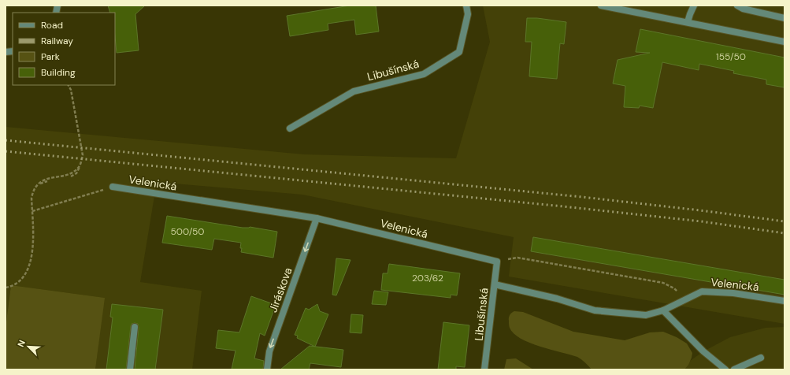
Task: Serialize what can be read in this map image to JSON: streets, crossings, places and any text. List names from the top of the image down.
{
  "streets": {
    "street": ["Libušínská", "Velenická", "Jiráskova"]
  },
  "crossings": [
    ["Libušínská", "Velenická"],
    ["Velenická", "Jiráskova"]
  ],
  "one_way": ["Jiráskova"],
  "house_numbers": ["155/50", "500/50", "203/62"],
  "legend": [
    "Road",
    "Railway",
    "Park",
    "Building"
  ],
  "north": "top left"
}
